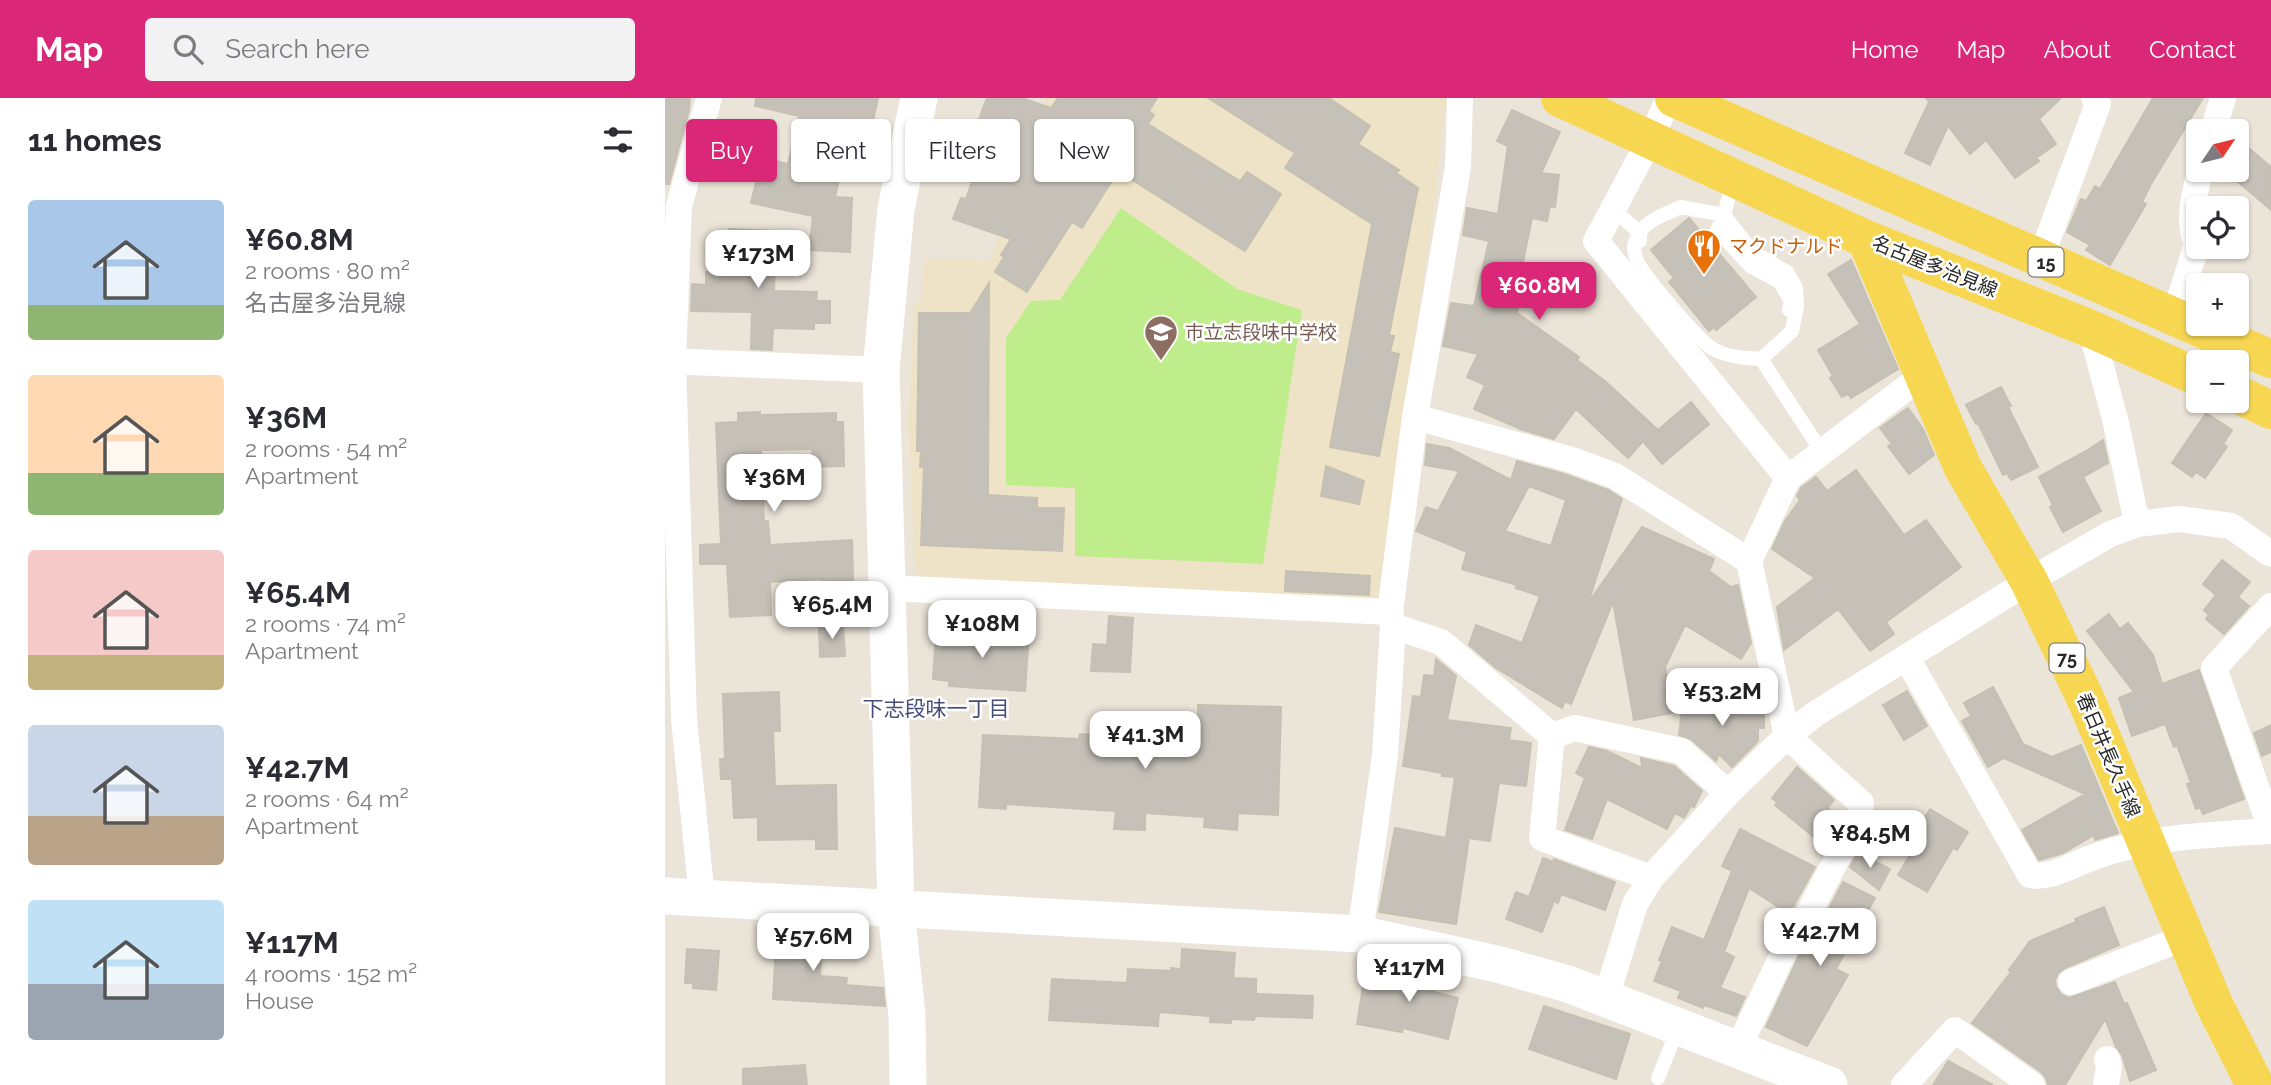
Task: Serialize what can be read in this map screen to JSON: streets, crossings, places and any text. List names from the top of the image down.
{
  "streets": {
    "main road": [
      "15",
      "名古屋多治見線",
      "75",
      "春日井長久手線"
    ]
  },
  "crossings": [
    ["名古屋多治見線", "春日井長久手線"]
  ],
  "districts": ["下志段味一丁目"],
  "places": {
    "restaurant": ["マクドナルド"],
    "school or university": ["市立志段味中学校"]
  },
  "north": "top right",
  "page": {
    "header": "Map",
    "search": "Search here",
    "nav": [
      "Home",
      "Map",
      "About",
      "Contact"
    ],
    "heading": "11 homes",
    "map_buttons": ["+", "−"],
    "chip": [
      "Buy",
      "Rent",
      "Filters",
      "New"
    ],
    "list": [
      {
        "name": "¥60.8M",
        "note": "2 rooms · 80 m² · 名古屋多治見線"
      },
      {
        "name": "¥36M",
        "note": "2 rooms · 54 m² · Apartment"
      },
      {
        "name": "¥65.4M",
        "note": "2 rooms · 74 m² · Apartment"
      },
      {
        "name": "¥42.7M",
        "note": "2 rooms · 64 m² · Apartment"
      },
      {
        "name": "¥117M",
        "note": "4 rooms · 152 m² · House"
      }
    ],
    "price": [
      "¥173M",
      "¥60.8M",
      "¥36M",
      "¥65.4M",
      "¥108M",
      "¥53.2M",
      "¥41.3M",
      "¥84.5M",
      "¥42.7M",
      "¥57.6M",
      "¥117M"
    ]
  }
}
